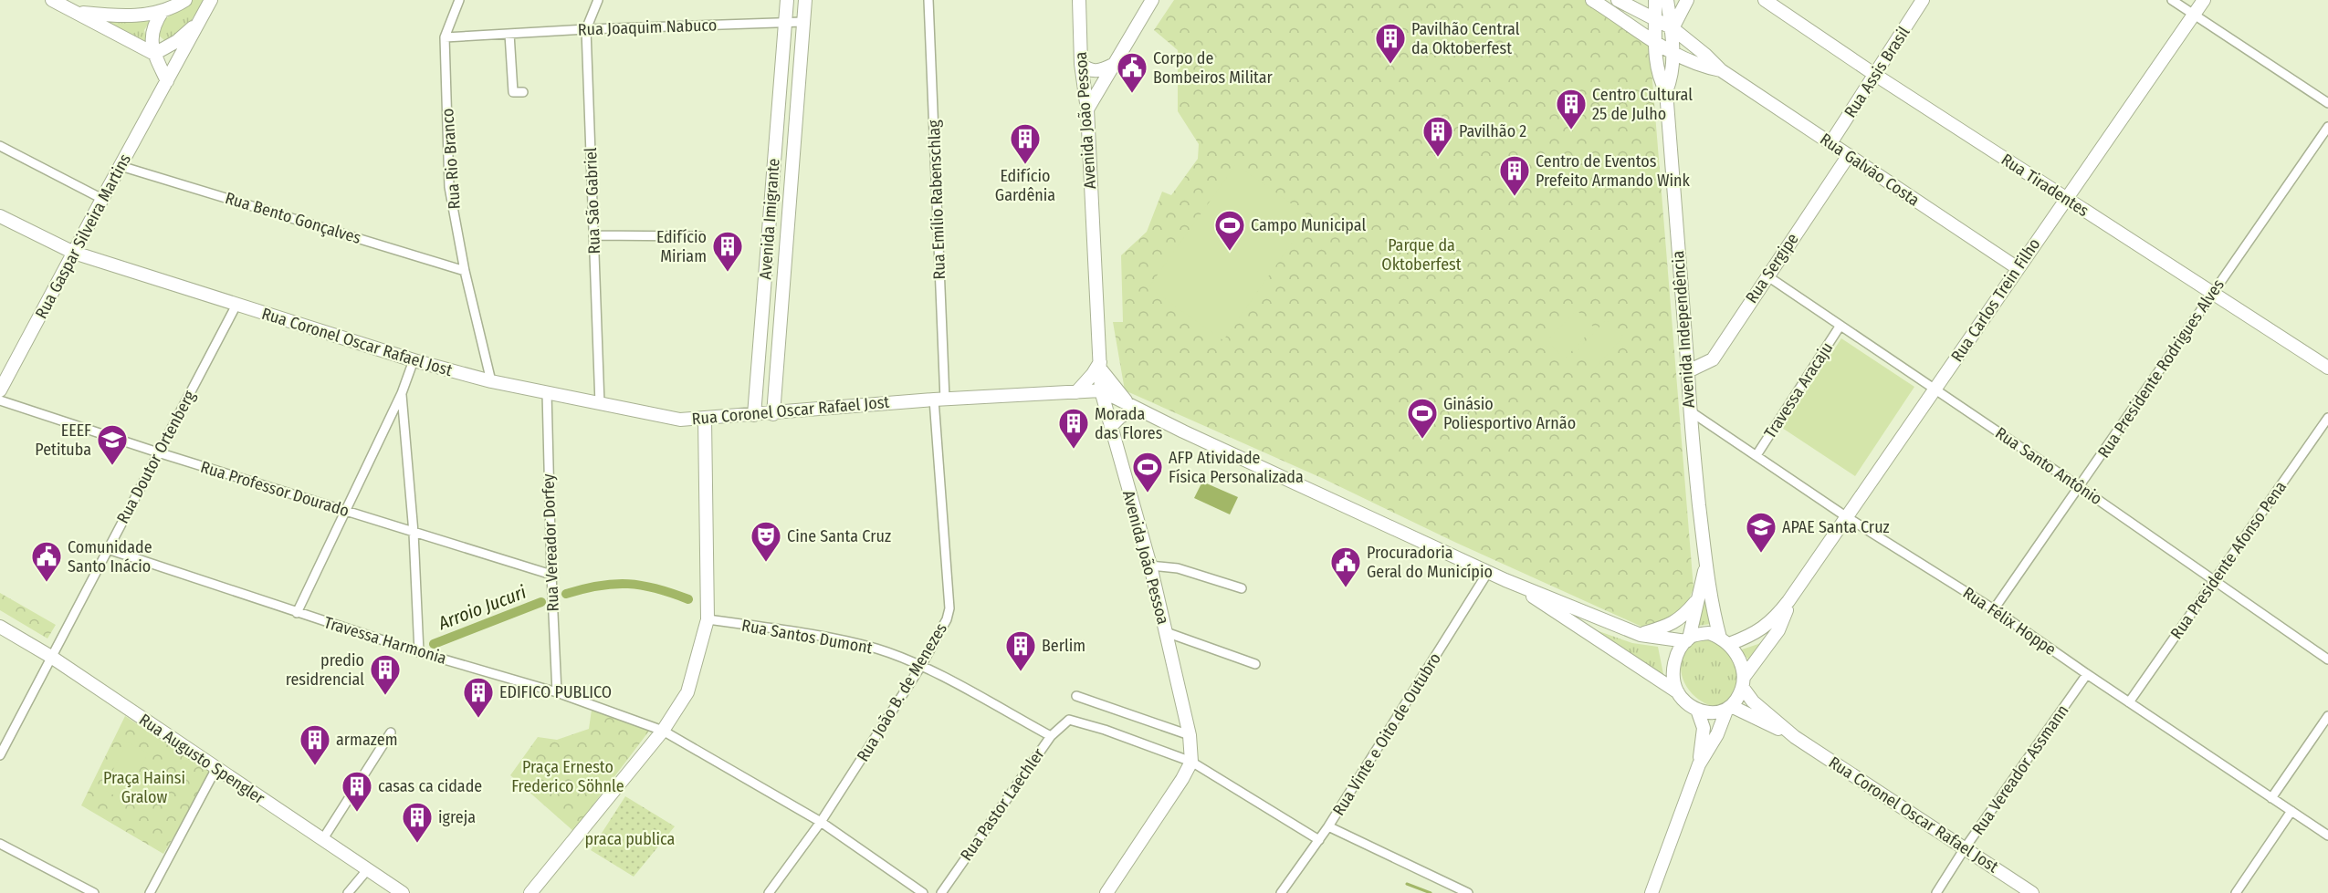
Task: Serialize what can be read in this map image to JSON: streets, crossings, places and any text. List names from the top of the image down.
{
  "streets": {
    "main road": [
      "Rua Assis Brasil",
      "Avenida João Pessoa",
      "Rua Galvão Costa",
      "Rua Tiradentes",
      "Avenida Imigrante",
      "Rua Gaspar Silveira Martins",
      "Rua Sergipe",
      "Rua Carlos Trein Filho",
      "Avenida Independência",
      "Rua Coronel Oscar Rafael Jost",
      "Rua Augusto Spengler"
    ],
    "street": [
      "Rua Joaquim Nabuco",
      "Rua Rio Branco",
      "Rua Emílio Rabenschlag",
      "Rua São Gabriel",
      "Rua Bento Gonçalves",
      "Rua Presidente Rodrigues Alves",
      "Travessa Aracaju",
      "Rua Doutor Ortenberg",
      "Rua Santo Antônio",
      "Rua Professor Dourado",
      "Rua Vereador Dorfey",
      "Rua Presidente Afonso Pena",
      "Rua Félix Hoppe",
      "Rua Santos Dumont",
      "Travessa Harmonia",
      "Rua João B. de Menezes",
      "Rua Vinte e Oito de Outubro",
      "Rua Vereador Assmann",
      "Rua Pastor Laechler"
    ]
  },
  "crossings": [
    ["Rua Joaquim Nabuco", "Rua Rio Branco"],
    ["Rua Joaquim Nabuco", "Rua São Gabriel"],
    ["Rua Joaquim Nabuco", "Avenida Imigrante"],
    ["Rua Assis Brasil", "Rua Galvão Costa"],
    ["Rua Assis Brasil", "Rua Tiradentes"],
    ["Avenida João Pessoa", "Rua Coronel Oscar Rafael Jost"],
    ["Avenida João Pessoa", "Rua Pastor Laechler"],
    ["Rua Rio Branco", "Rua Bento Gonçalves"],
    ["Rua Rio Branco", "Rua Coronel Oscar Rafael Jost"],
    ["Rua Galvão Costa", "Rua Sergipe"],
    ["Rua Galvão Costa", "Rua Carlos Trein Filho"],
    ["Rua Galvão Costa", "Avenida Independência"],
    ["Rua Tiradentes", "Rua Carlos Trein Filho"],
    ["Rua Tiradentes", "Rua Presidente Rodrigues Alves"],
    ["Rua Emílio Rabenschlag", "Rua Coronel Oscar Rafael Jost"],
    ["Rua Emílio Rabenschlag", "Rua João B. de Menezes"],
    ["Rua São Gabriel", "Rua Coronel Oscar Rafael Jost"],
    ["Rua Bento Gonçalves", "Rua Gaspar Silveira Martins"],
    ["Avenida Imigrante", "Rua Coronel Oscar Rafael Jost"],
    ["Rua Gaspar Silveira Martins", "Rua Coronel Oscar Rafael Jost"],
    ["Rua Sergipe", "Avenida Independência"],
    ["Rua Sergipe", "Rua Santo Antônio"],
    ["Rua Carlos Trein Filho", "Avenida Independência"],
    ["Rua Carlos Trein Filho", "Rua Coronel Oscar Rafael Jost"],
    ["Rua Carlos Trein Filho", "Rua Santo Antônio"],
    ["Rua Carlos Trein Filho", "Rua Félix Hoppe"],
    ["Avenida Independência", "Rua Coronel Oscar Rafael Jost"],
    ["Avenida Independência", "Rua Félix Hoppe"],
    ["Rua Coronel Oscar Rafael Jost", "Rua Doutor Ortenberg"],
    ["Rua Coronel Oscar Rafael Jost", "Rua Vereador Dorfey"],
    ["Rua Coronel Oscar Rafael Jost", "Rua João B. de Menezes"],
    ["Rua Coronel Oscar Rafael Jost", "Rua Vinte e Oito de Outubro"],
    ["Rua Coronel Oscar Rafael Jost", "Rua Vereador Assmann"],
    ["Rua Presidente Rodrigues Alves", "Rua Santo Antônio"],
    ["Rua Presidente Rodrigues Alves", "Rua Félix Hoppe"],
    ["Travessa Aracaju", "Rua Santo Antônio"],
    ["Travessa Aracaju", "Rua Félix Hoppe"],
    ["Rua Doutor Ortenberg", "Rua Professor Dourado"],
    ["Rua Doutor Ortenberg", "Travessa Harmonia"],
    ["Rua Doutor Ortenberg", "Rua Augusto Spengler"],
    ["Rua Santo Antônio", "Rua Presidente Afonso Pena"],
    ["Rua Professor Dourado", "Rua Vereador Dorfey"],
    ["Rua Vereador Dorfey", "Travessa Harmonia"],
    ["Rua Presidente Afonso Pena", "Rua Félix Hoppe"],
    ["Rua Félix Hoppe", "Rua Vereador Assmann"],
    ["Rua Santos Dumont", "Rua João B. de Menezes"],
    ["Rua Santos Dumont", "Rua Pastor Laechler"],
    ["Travessa Harmonia", "Rua João B. de Menezes"]
  ],
  "water": ["Arroio Jucuri"],
  "parks": [
    "Parque da Oktoberfest",
    "Praça Ernesto Frederico Söhnle",
    "Praça Hainsi Gralow",
    "praca publica"
  ],
  "places": {
    "building": [
      "Pavilhão Central da Oktoberfest",
      "Centro Cultural 25 de Julho",
      "Pavilhão 2",
      "Edifício Gardênia",
      "Centro de Eventos Prefeito Armando Wink",
      "Edifício Miriam",
      "Morada das Flores",
      "Berlim",
      "predio residrencial",
      "EDIFICO PUBLICO",
      "armazem",
      "casas ca cidade",
      "igreja"
    ],
    "public building": ["Corpo de Bombeiros Militar", "Comunidade Santo Inácio", "Procuradoria Geral do Município"],
    "sports": ["Campo Municipal", "Ginásio Poliesportivo Arnão", "AFP Atividade Física Personalizada"],
    "school or university": ["EEEF Petituba", "APAE Santa Cruz"],
    "theatre": ["Cine Santa Cruz"]
  }
}
